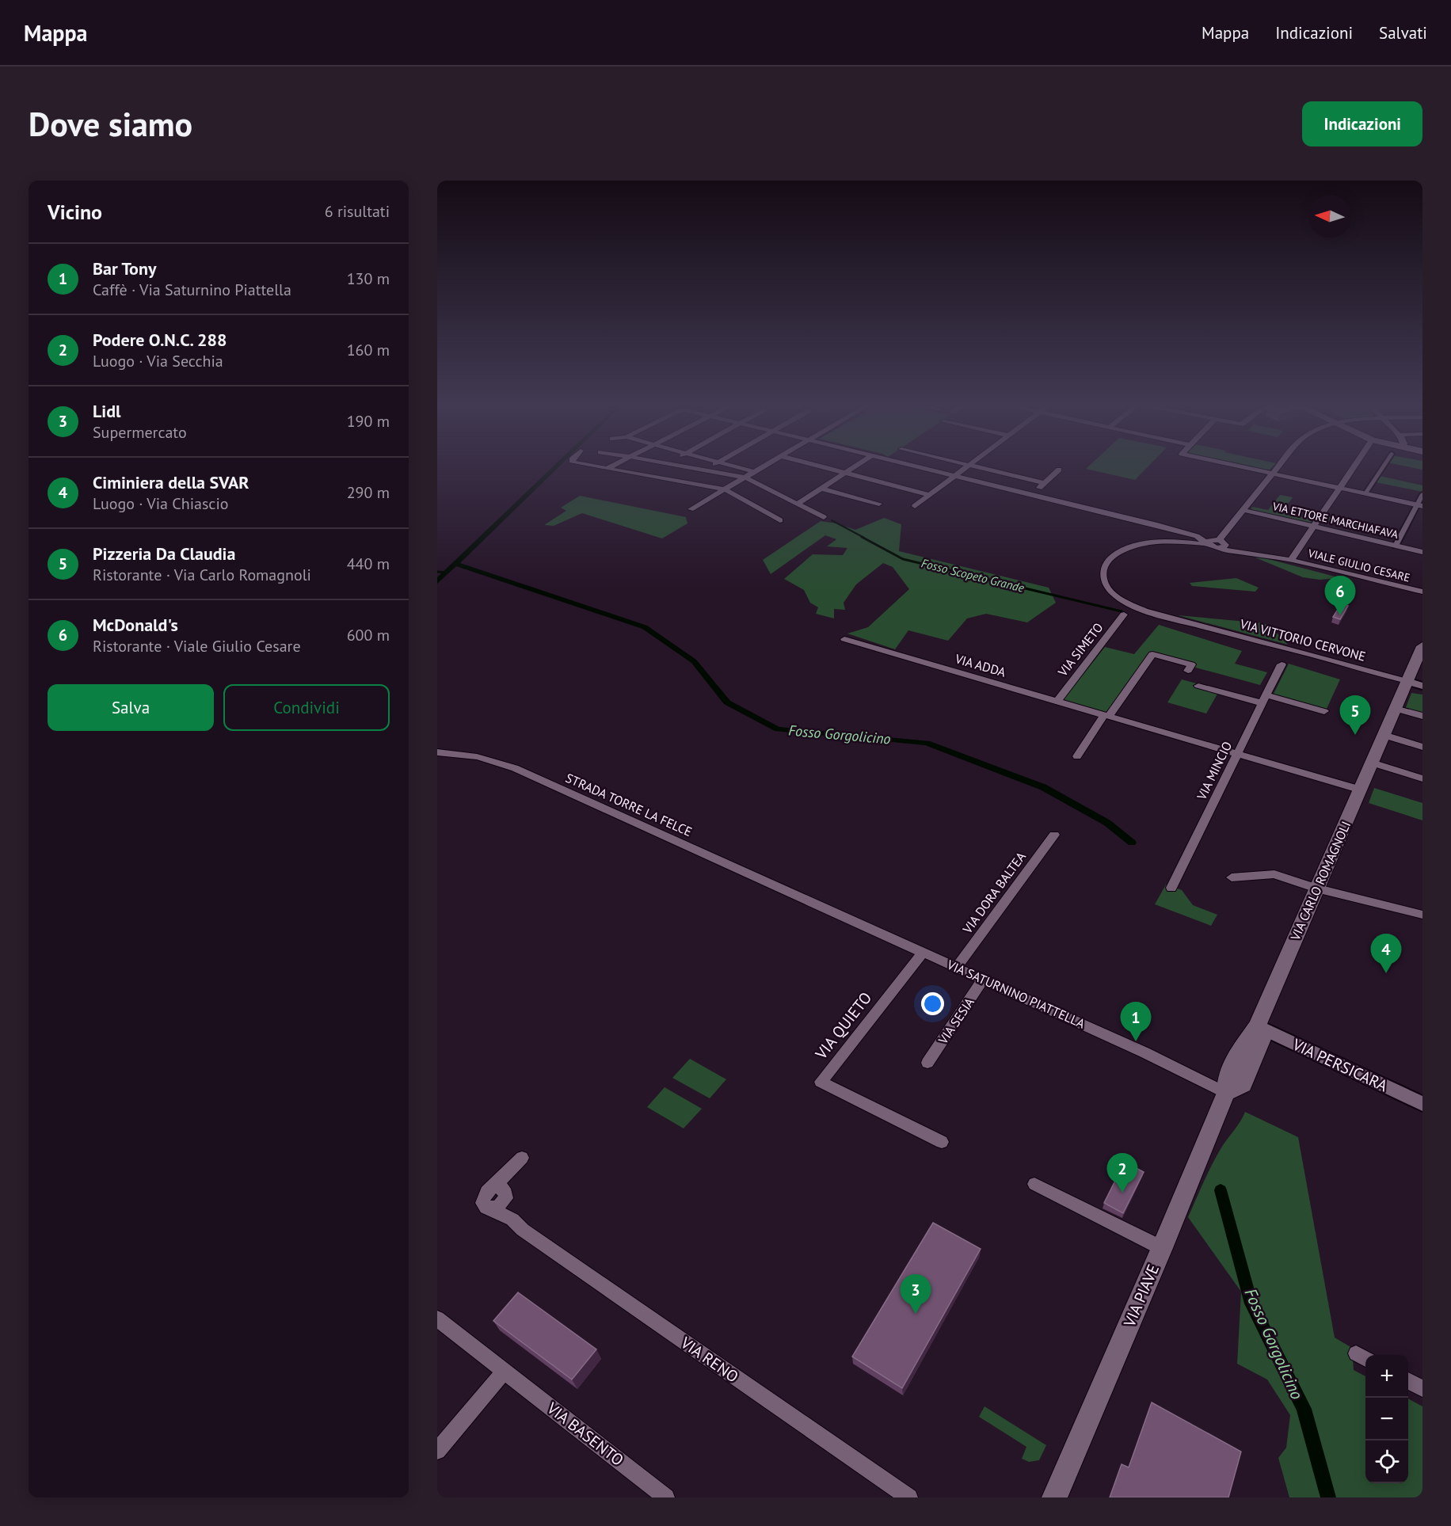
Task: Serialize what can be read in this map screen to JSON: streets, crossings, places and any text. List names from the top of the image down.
{
  "streets": {
    "main road": ["VIA CARLO ROMAGNOLI", "VIA PIAVE"],
    "street": [
      "VIA ETTORE MARCHIAFAVA",
      "VIALE GIULIO CESARE",
      "VIA VITTORIO CERVONE",
      "VIA SIMETO",
      "VIA ADDA",
      "VIA MINCIO",
      "STRADA TORRE LA FELCE",
      "VIA DORA BALTEA",
      "VIA SATURNINO PIATTELLA",
      "VIA SESIA",
      "VIA QUIETO",
      "VIA PERSICARA",
      "VIA RENO",
      "VIA BASENTO"
    ]
  },
  "crossings": [
    ["VIALE GIULIO CESARE", "VIA VITTORIO CERVONE"],
    ["VIA VITTORIO CERVONE", "VIA CARLO ROMAGNOLI"],
    ["VIA SIMETO", "VIA ADDA"],
    ["VIA ADDA", "VIA MINCIO"],
    ["VIA ADDA", "VIA CARLO ROMAGNOLI"],
    ["STRADA TORRE LA FELCE", "VIA SATURNINO PIATTELLA"],
    ["VIA CARLO ROMAGNOLI", "VIA PERSICARA"],
    ["VIA DORA BALTEA", "VIA SATURNINO PIATTELLA"],
    ["VIA SATURNINO PIATTELLA", "VIA SESIA"],
    ["VIA SATURNINO PIATTELLA", "VIA QUIETO"],
    ["VIA SATURNINO PIATTELLA", "VIA PIAVE"]
  ],
  "water": ["Fosso Scopeto Grande", "Fosso Gorgolicino"],
  "north": "left",
  "page": {
    "header": "Mappa",
    "nav": ["Mappa", "Indicazioni", "Salvati"],
    "buttons": [
      "Indicazioni",
      ["Salva", "Condividi"]
    ],
    "title": "Dove siamo",
    "heading": ["Vicino", "6 risultati"],
    "list": [
      {
        "mark": "1",
        "name": "Bar Tony",
        "note": "Caffè · Via Saturnino Piattella",
        "value": "130 m"
      },
      {
        "mark": "2",
        "name": "Podere O.N.C. 288",
        "note": "Luogo · Via Secchia",
        "value": "160 m"
      },
      {
        "mark": "3",
        "name": "Lidl",
        "note": "Supermercato",
        "value": "190 m"
      },
      {
        "mark": "4",
        "name": "Ciminiera della SVAR",
        "note": "Luogo · Via Chiascio",
        "value": "290 m"
      },
      {
        "mark": "5",
        "name": "Pizzeria Da Claudia",
        "note": "Ristorante · Via Carlo Romagnoli",
        "value": "440 m"
      },
      {
        "mark": "6",
        "name": "McDonald's",
        "note": "Ristorante · Viale Giulio Cesare",
        "value": "600 m"
      }
    ],
    "pins": [
      "6",
      "5",
      "4",
      "1",
      "2",
      "3"
    ],
    "map_buttons": ["+", "−"]
  }
}
